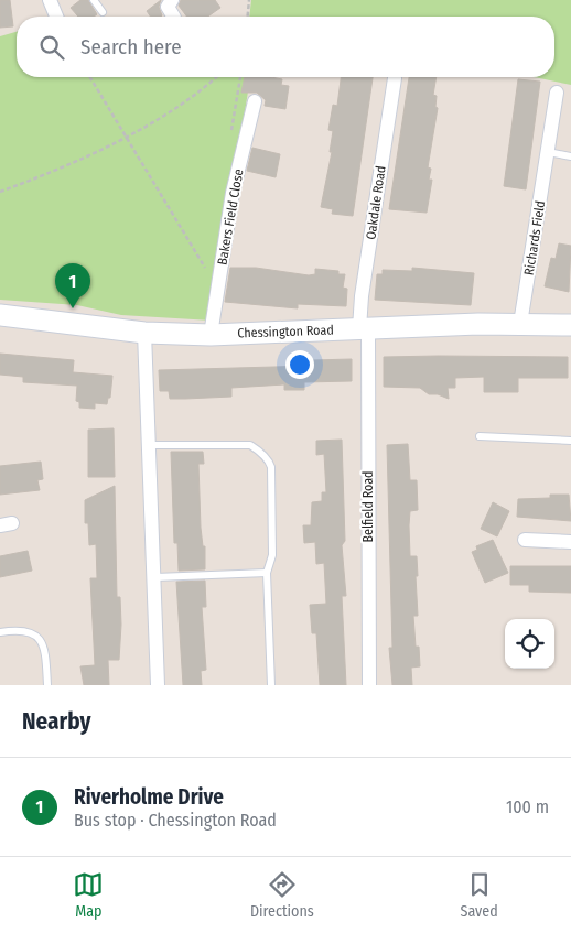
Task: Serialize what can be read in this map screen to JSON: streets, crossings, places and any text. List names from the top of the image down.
{
  "streets": {
    "main road": ["Chessington Road"],
    "street": [
      "Oakdale Road",
      "Bakers Field Close",
      "Richards Field",
      "Belfield Road"
    ]
  },
  "crossings": [
    ["Oakdale Road", "Chessington Road"],
    ["Oakdale Road", "Belfield Road"],
    ["Bakers Field Close", "Chessington Road"],
    ["Richards Field", "Chessington Road"],
    ["Chessington Road", "Belfield Road"]
  ],
  "page": {
    "search": "Search here",
    "pins": "1",
    "heading": "Nearby",
    "list": [
      {
        "mark": "1",
        "name": "Riverholme Drive",
        "note": "Bus stop · Chessington Road",
        "value": "100 m"
      }
    ],
    "nav": ["Map", "Directions", "Saved"]
  }
}
